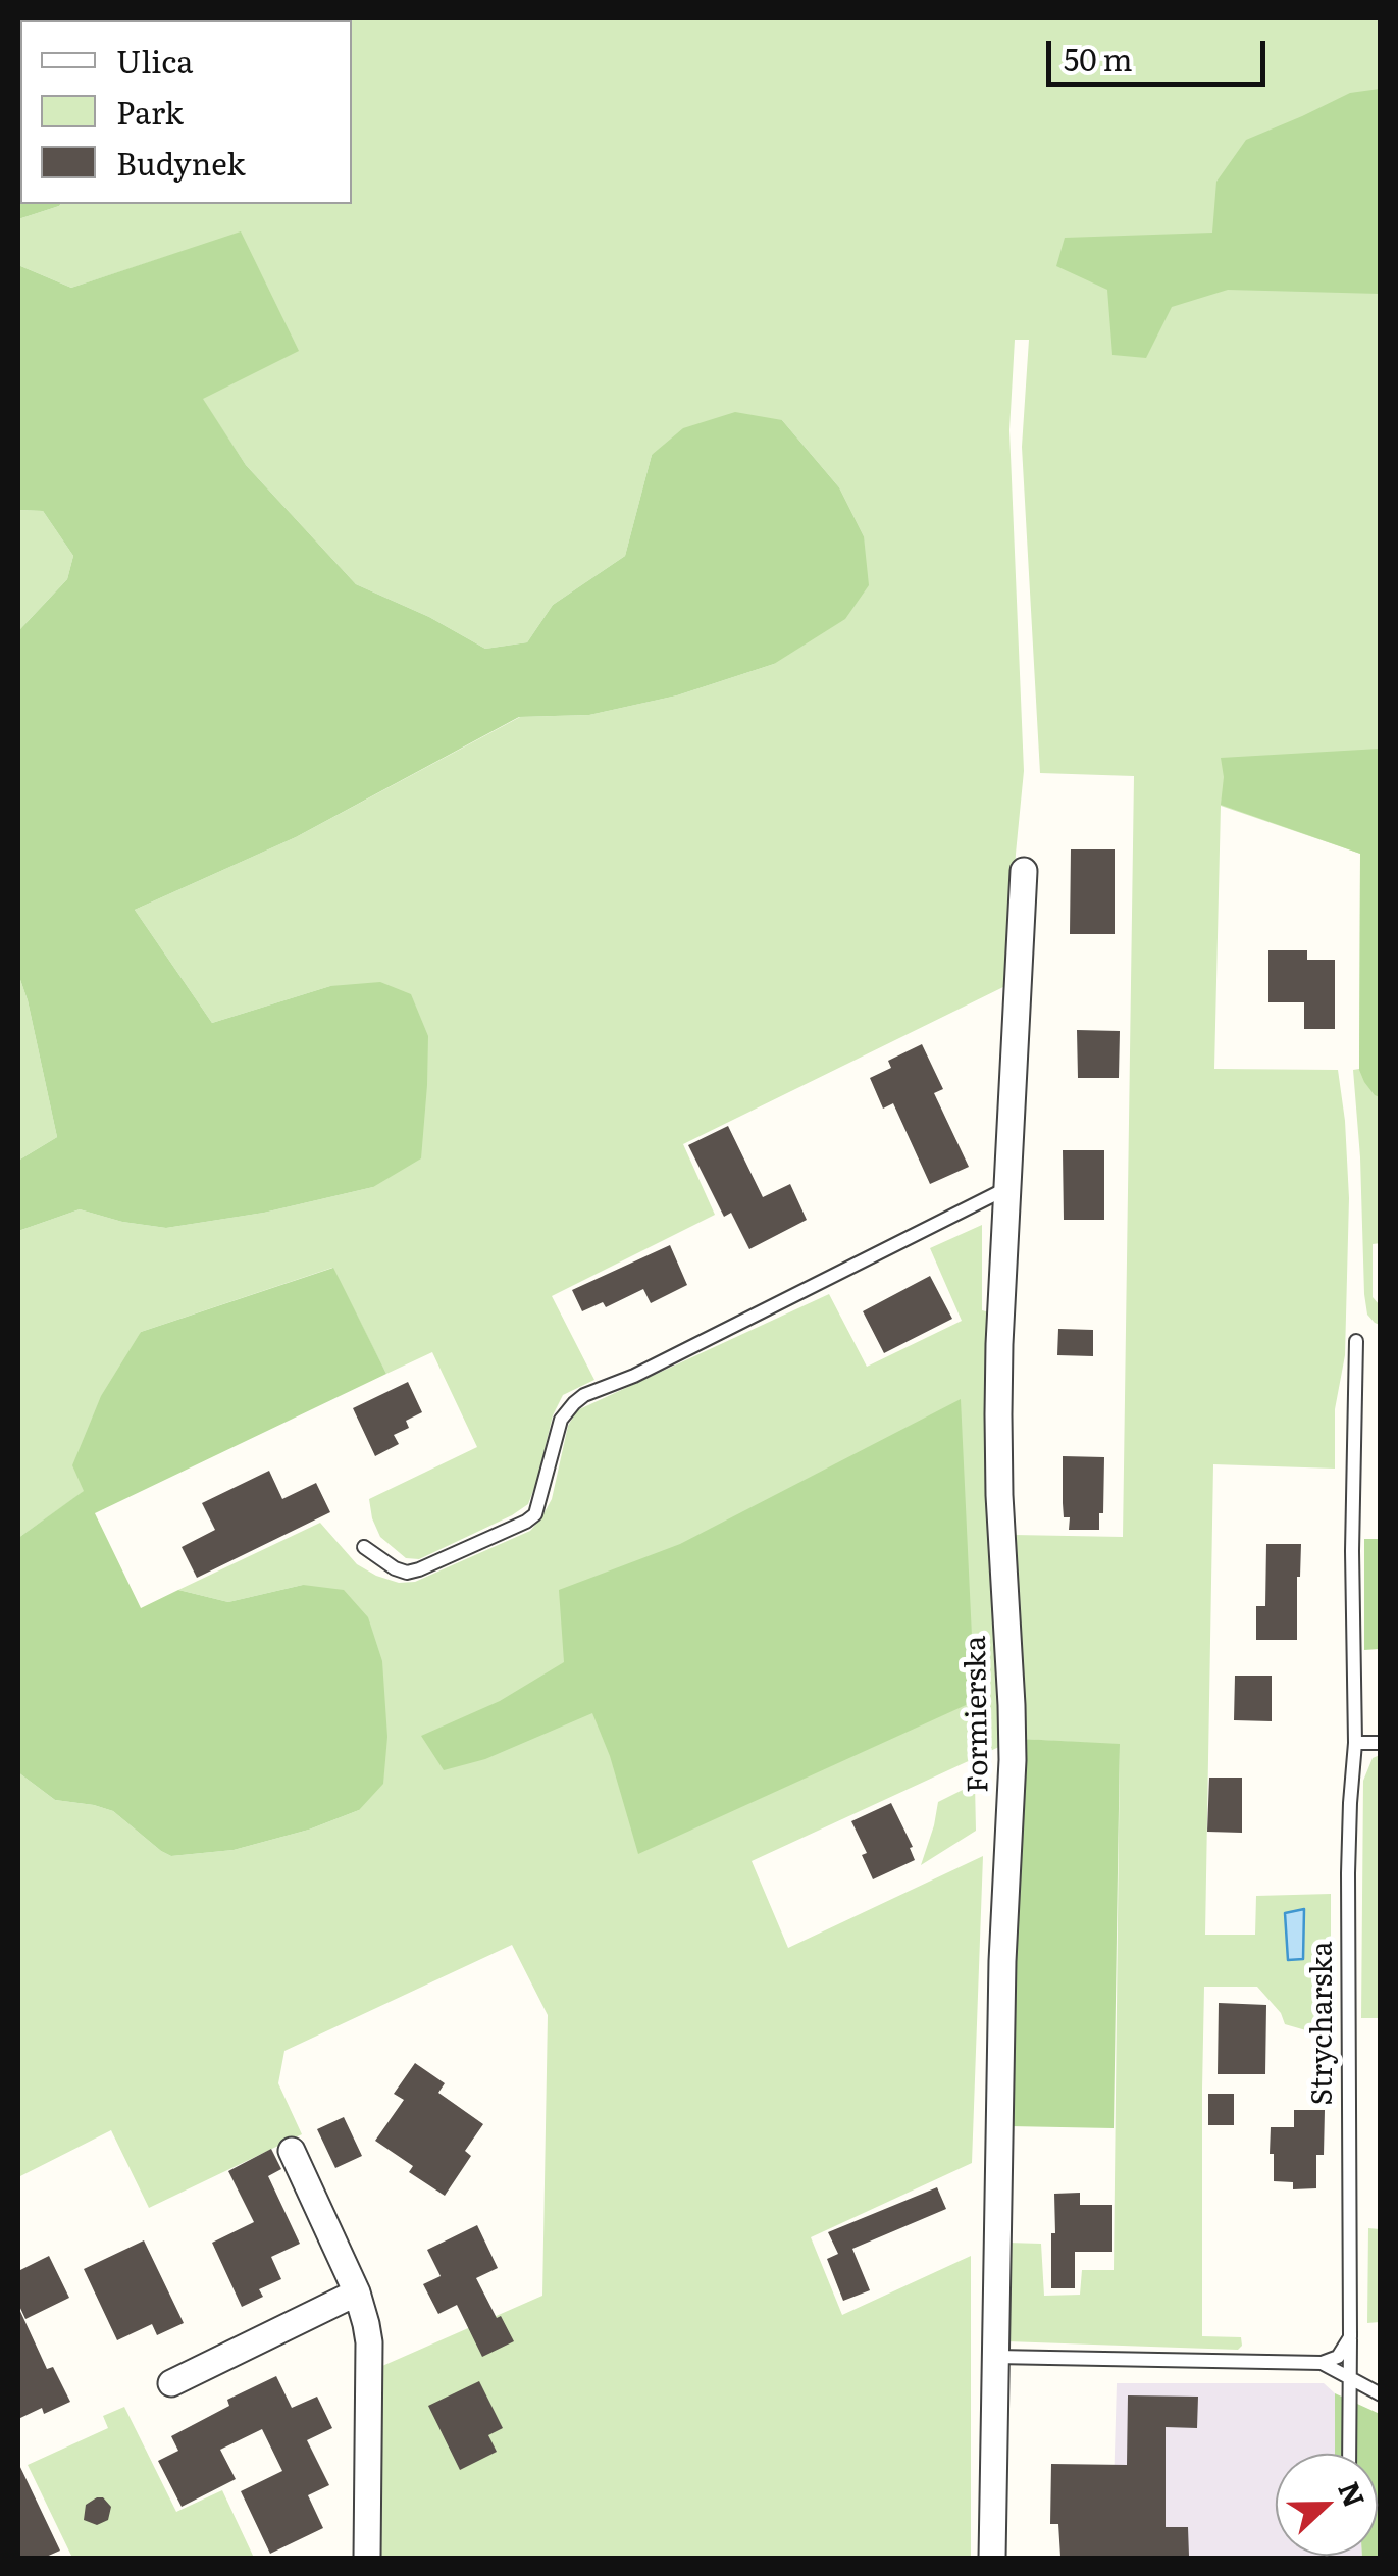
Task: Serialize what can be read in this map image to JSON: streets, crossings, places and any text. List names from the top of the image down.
{
  "streets": {
    "street": ["Formierska"],
    "lane": ["Strycharska"]
  },
  "legend": ["Ulica", "Park", "Budynek"],
  "scale_bar": "50 m",
  "north": "right"
}
